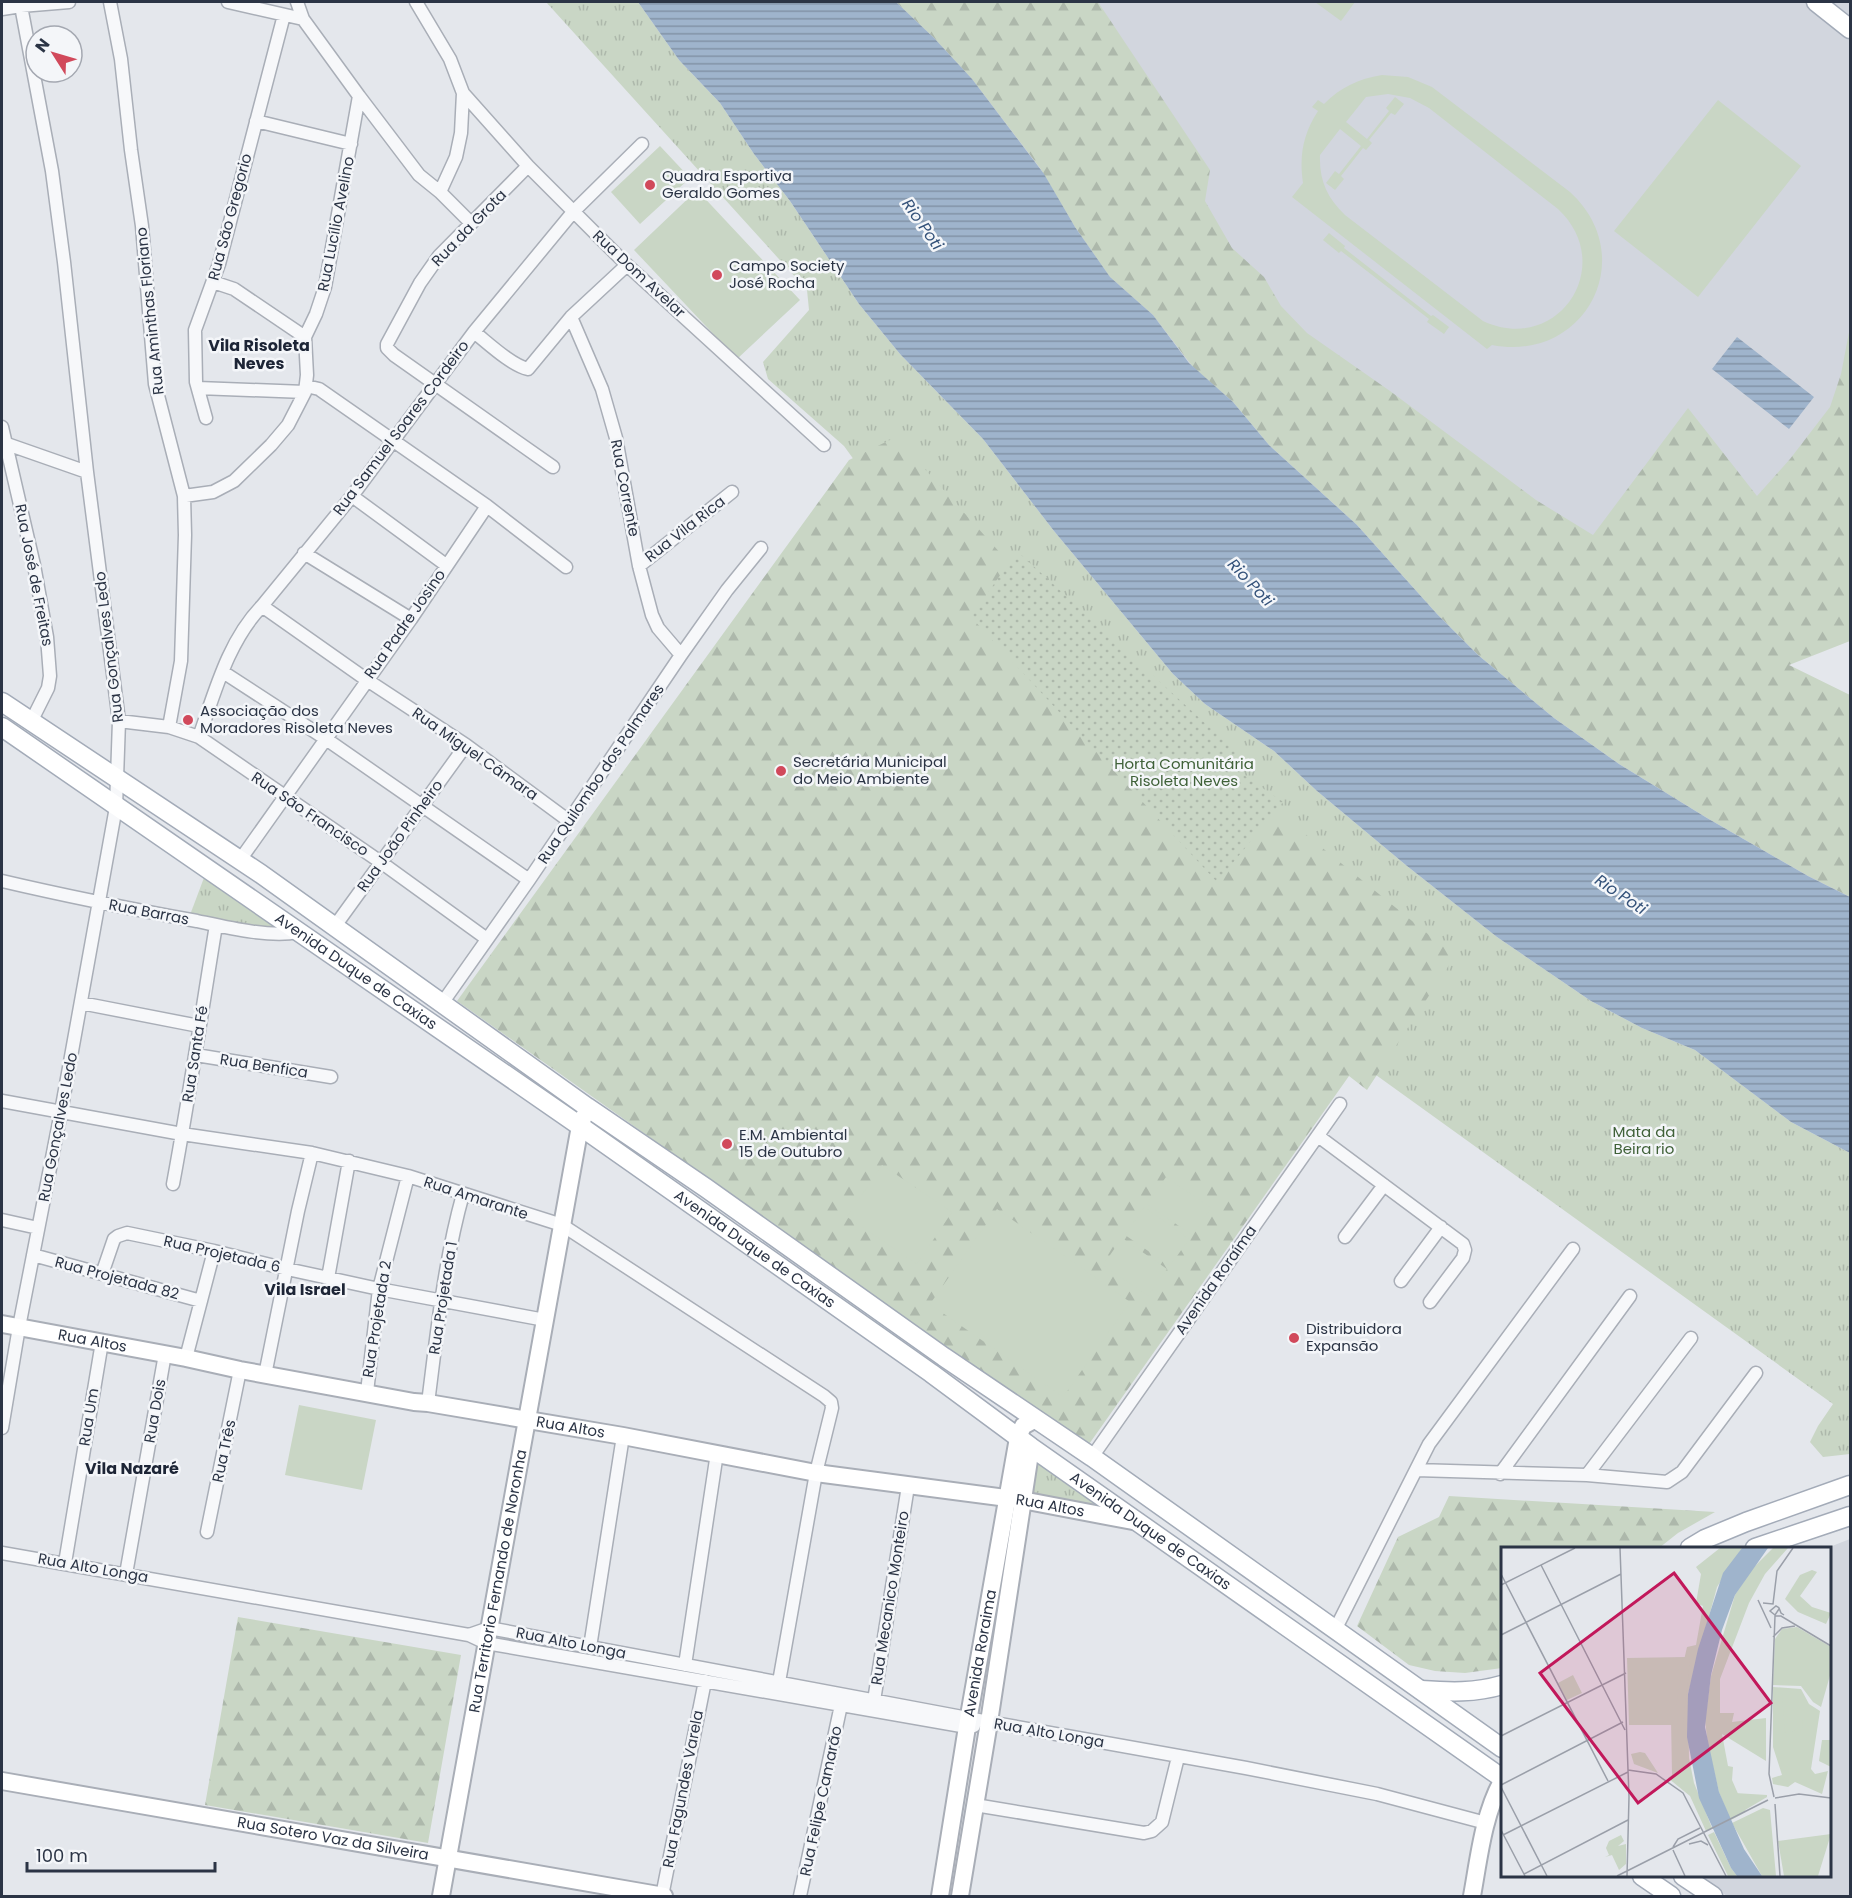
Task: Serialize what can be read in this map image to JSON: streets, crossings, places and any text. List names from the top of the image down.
{
  "streets": {
    "main road": ["Avenida Duque de Caxias"],
    "street": [
      "Rua São Gregorio",
      "Rua Lucílio Avelino",
      "Rua da Grota",
      "Rua Dom Avelar",
      "Rua Aminthas Floriano",
      "Rua Samuel Soares Cordeiro",
      "Rua Corrente",
      "Rua Vila Rica",
      "Rua José de Freitas",
      "Rua Padre Josino",
      "Rua Gonçalves Ledo",
      "Rua Miguel Câmara",
      "Rua Quilombo dos Palmares",
      "Rua São Francisco",
      "Rua João Pinheiro",
      "Rua Barras",
      "Rua Santa Fé",
      "Rua Benfica",
      "Rua Amarante",
      "Rua Projetada 6",
      "Rua Projetada 82",
      "Avenida Roraíma",
      "Rua Projetada 1",
      "Rua Projetada 2",
      "Rua Altos",
      "Rua Dois",
      "Rua Um",
      "Rua Três",
      "Rua Alto Longa",
      "Rua Territorio Fernando de Noronha",
      "Rua Mecanico Monteiro",
      "Avenida Roraima",
      "Rua Fagundes Varela",
      "Rua Felipe Camarão",
      "Rua Sotero Vaz da Silveira"
    ]
  },
  "crossings": [
    ["Rua da Grota", "Rua Dom Avelar"],
    ["Rua da Grota", "Rua Samuel Soares Cordeiro"],
    ["Rua Dom Avelar", "Rua Samuel Soares Cordeiro"],
    ["Rua Aminthas Floriano", "Rua São Francisco"],
    ["Rua Samuel Soares Cordeiro", "Rua Miguel Câmara"],
    ["Rua Samuel Soares Cordeiro", "Rua São Francisco"],
    ["Rua Corrente", "Rua Vila Rica"],
    ["Rua Corrente", "Rua Quilombo dos Palmares"],
    ["Rua José de Freitas", "Avenida Duque de Caxias"],
    ["Rua Padre Josino", "Rua Miguel Câmara"],
    ["Rua Padre Josino", "Rua São Francisco"],
    ["Rua Padre Josino", "Avenida Duque de Caxias"],
    ["Rua Gonçalves Ledo", "Rua São Francisco"],
    ["Rua Gonçalves Ledo", "Rua Barras"],
    ["Rua Gonçalves Ledo", "Avenida Duque de Caxias"],
    ["Rua Gonçalves Ledo", "Rua Amarante"],
    ["Rua Gonçalves Ledo", "Rua Projetada 82"],
    ["Rua Gonçalves Ledo", "Rua Altos"],
    ["Rua Miguel Câmara", "Rua Quilombo dos Palmares"],
    ["Rua Miguel Câmara", "Rua João Pinheiro"],
    ["Rua Quilombo dos Palmares", "Rua São Francisco"],
    ["Rua Quilombo dos Palmares", "Avenida Duque de Caxias"],
    ["Rua São Francisco", "Rua João Pinheiro"],
    ["Rua João Pinheiro", "Avenida Duque de Caxias"],
    ["Rua Barras", "Avenida Duque de Caxias"],
    ["Rua Barras", "Rua Santa Fé"],
    ["Avenida Duque de Caxias", "Avenida Roraíma"],
    ["Avenida Duque de Caxias", "Rua Altos"],
    ["Avenida Duque de Caxias", "Rua Territorio Fernando de Noronha"],
    ["Avenida Duque de Caxias", "Avenida Roraima"],
    ["Rua Santa Fé", "Rua Benfica"],
    ["Rua Santa Fé", "Rua Amarante"],
    ["Rua Amarante", "Rua Projetada 1"],
    ["Rua Amarante", "Rua Projetada 2"],
    ["Rua Amarante", "Rua Altos"],
    ["Rua Amarante", "Rua Territorio Fernando de Noronha"],
    ["Rua Projetada 6", "Rua Projetada 82"],
    ["Rua Projetada 6", "Rua Projetada 1"],
    ["Rua Projetada 6", "Rua Projetada 2"],
    ["Rua Projetada 6", "Rua Territorio Fernando de Noronha"],
    ["Rua Projetada 1", "Rua Altos"],
    ["Rua Projetada 2", "Rua Altos"],
    ["Rua Altos", "Rua Dois"],
    ["Rua Altos", "Rua Um"],
    ["Rua Altos", "Rua Três"],
    ["Rua Altos", "Rua Territorio Fernando de Noronha"],
    ["Rua Altos", "Rua Mecanico Monteiro"],
    ["Rua Altos", "Avenida Roraima"],
    ["Rua Dois", "Rua Alto Longa"],
    ["Rua Um", "Rua Alto Longa"],
    ["Rua Alto Longa", "Rua Territorio Fernando de Noronha"],
    ["Rua Alto Longa", "Rua Mecanico Monteiro"],
    ["Rua Alto Longa", "Avenida Roraima"],
    ["Rua Alto Longa", "Rua Fagundes Varela"],
    ["Rua Alto Longa", "Rua Felipe Camarão"],
    ["Rua Territorio Fernando de Noronha", "Rua Sotero Vaz da Silveira"],
    ["Rua Fagundes Varela", "Rua Sotero Vaz da Silveira"]
  ],
  "districts": ["Vila Risoleta Neves", "Vila Israel", "Vila Nazaré"],
  "water": ["Rio Poti"],
  "parks": ["Horta Comunitária Risoleta Neves", "Mata da Beira rio"],
  "places": [
    "Quadra Esportiva Geraldo Gomes",
    "Campo Society José Rocha",
    "Associação dos Moradores Risoleta Neves",
    "Secretária Municipal do Meio Ambiente",
    "E.M. Ambiental 15 de Outubro",
    "Distribuidora Expansão"
  ],
  "scale_bar": "100 m",
  "north": "top left"
}
